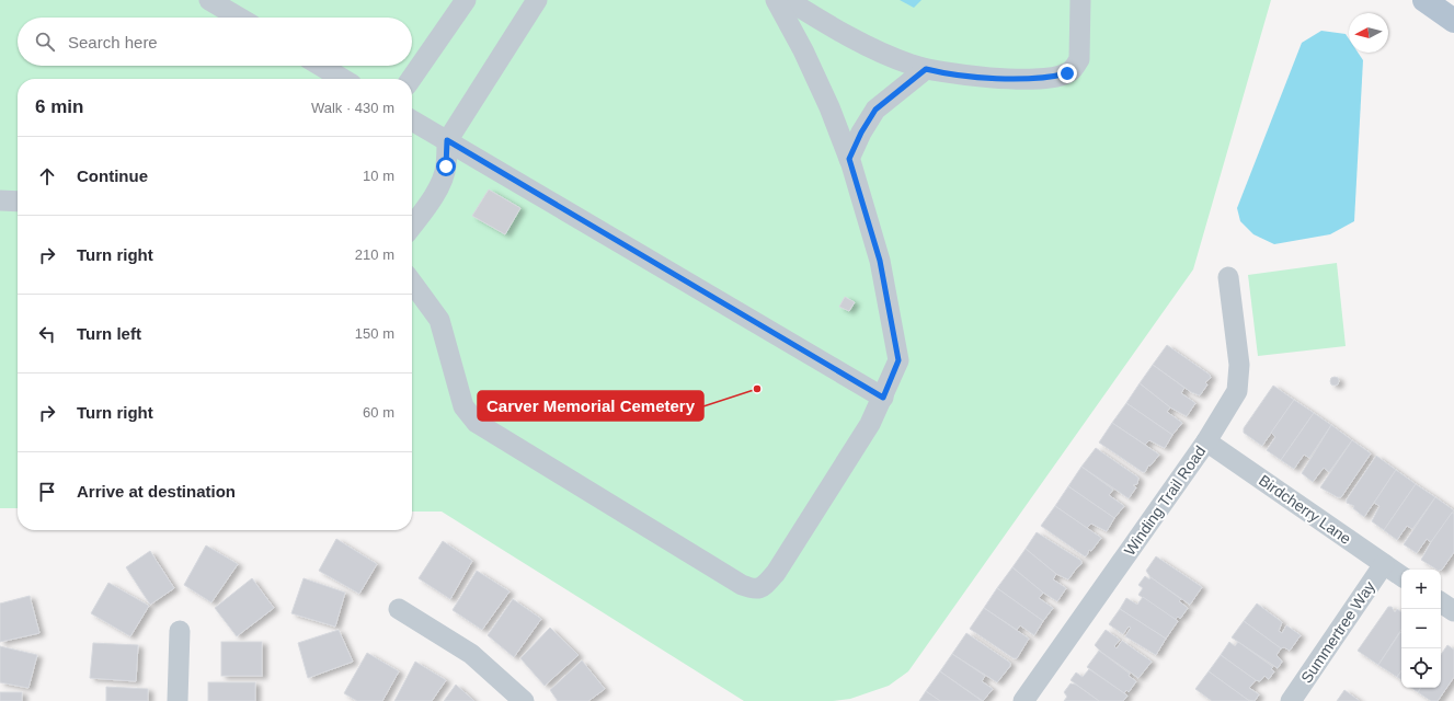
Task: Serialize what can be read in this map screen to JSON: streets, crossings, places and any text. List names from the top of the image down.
{
  "streets": {
    "street": ["Winding Trail Road", "Birdcherry Lane", "Summertree Way"]
  },
  "crossings": [
    ["Winding Trail Road", "Birdcherry Lane"],
    ["Birdcherry Lane", "Summertree Way"]
  ],
  "places": ["Carver Memorial Cemetery"],
  "north": "left",
  "page": {
    "search": "Search here",
    "heading": ["6 min", "Walk · 430 m"],
    "list": [
      ["Continue", "10 m"],
      ["Turn right", "210 m"],
      ["Turn left", "150 m"],
      ["Turn right", "60 m"],
      "Arrive at destination"
    ],
    "map_buttons": ["+", "−"]
  }
}
